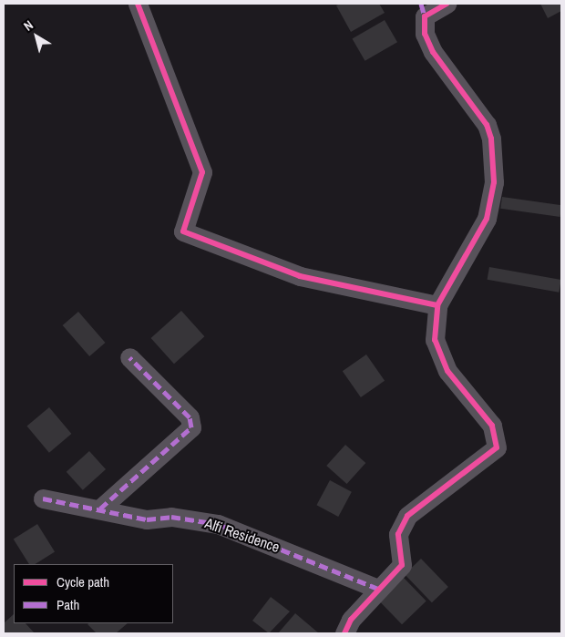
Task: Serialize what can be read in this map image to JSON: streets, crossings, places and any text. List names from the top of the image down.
{
  "streets": {
    "street": ["Alfi Residence"]
  },
  "legend": ["Cycle path", "Path"],
  "north": "top left"
}
